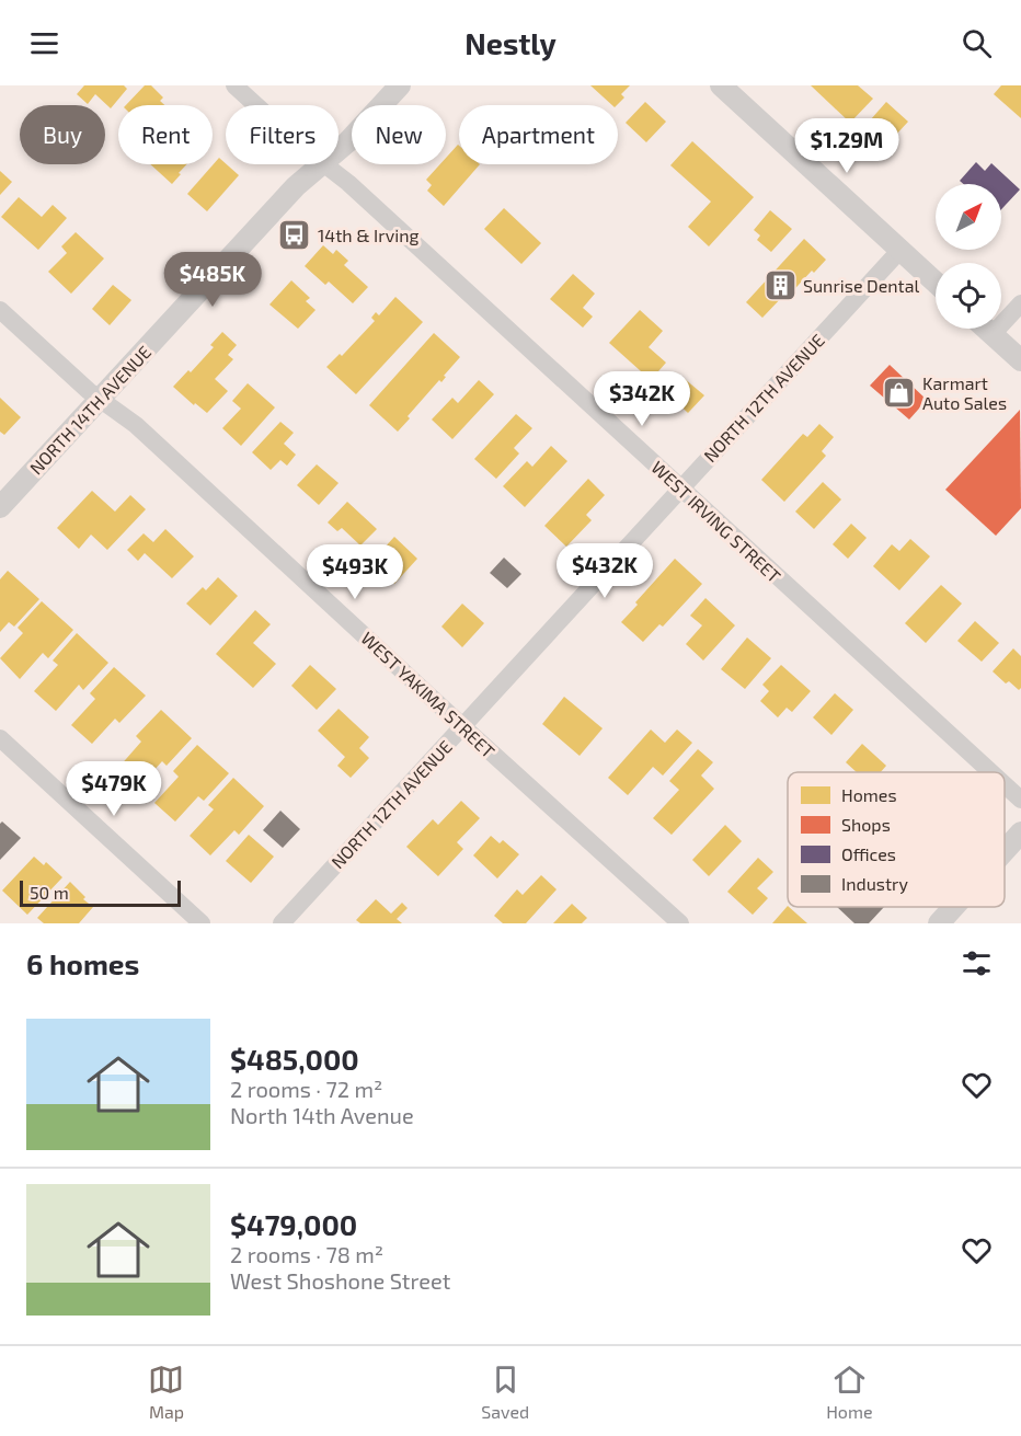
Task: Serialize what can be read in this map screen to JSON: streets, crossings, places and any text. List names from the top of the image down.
{
  "streets": {
    "street": [
      "NORTH 12TH AVENUE",
      "NORTH 14TH AVENUE",
      "WEST IRVING STREET",
      "WEST YAKIMA STREET"
    ]
  },
  "crossings": [
    ["NORTH 12TH AVENUE", "WEST IRVING STREET"],
    ["NORTH 12TH AVENUE", "WEST YAKIMA STREET"],
    ["NORTH 14TH AVENUE", "WEST YAKIMA STREET"]
  ],
  "places": {
    "bus stop": ["14th & Irving"],
    "building": ["Sunrise Dental"],
    "shop": ["Karmart Auto Sales"]
  },
  "legend": [
    "Homes",
    "Shops",
    "Offices",
    "Industry"
  ],
  "scale_bar": "50 m",
  "north": "top right",
  "page": {
    "header": "Nestly",
    "chip": [
      "Buy",
      "Rent",
      "Filters",
      "New",
      "Apartment"
    ],
    "price": [
      "$1.29M",
      "$485K",
      "$342K",
      "$432K",
      "$493K",
      "$479K"
    ],
    "scale": "50 m",
    "heading": "6 homes",
    "list": [
      {
        "name": "$485,000",
        "note": "2 rooms · 72 m² · North 14th Avenue"
      },
      {
        "name": "$479,000",
        "note": "2 rooms · 78 m² · West Shoshone Street"
      }
    ],
    "tabs": ["Map", "Saved", "Home"]
  }
}
